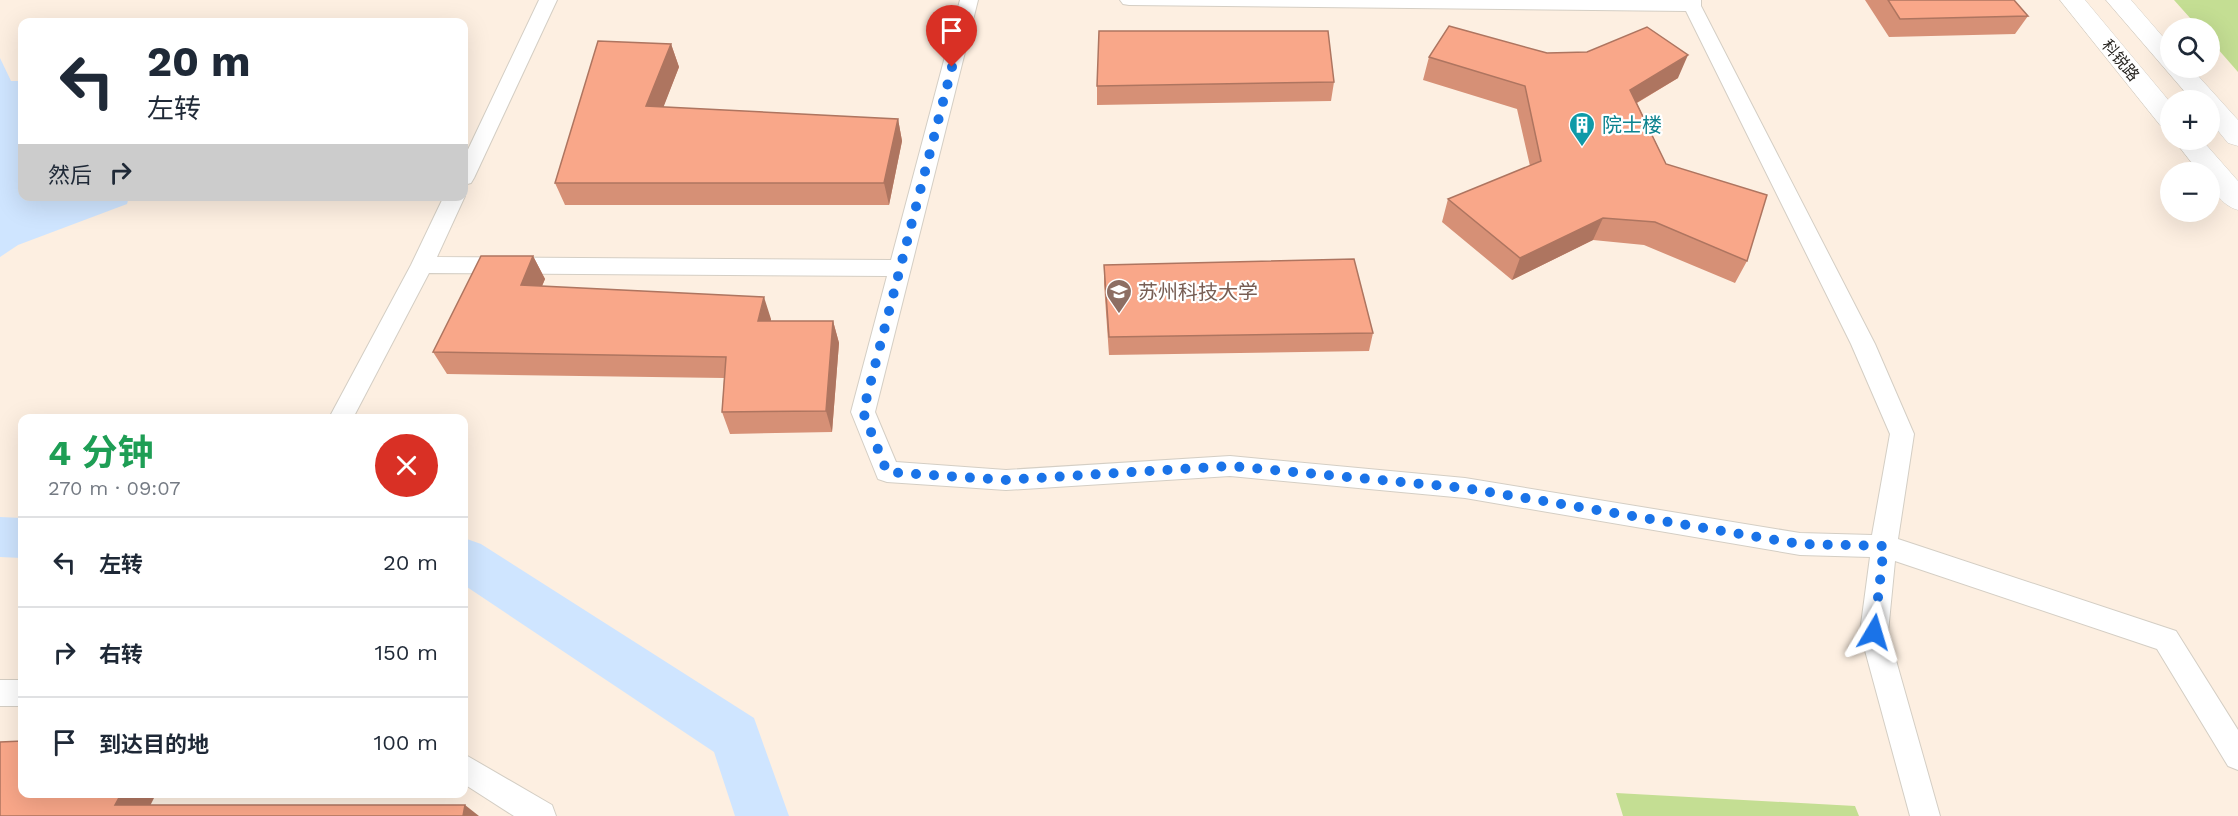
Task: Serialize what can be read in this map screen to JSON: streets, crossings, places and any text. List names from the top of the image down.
{
  "streets": {
    "street": ["科锐路"]
  },
  "places": {
    "building": ["院士楼"],
    "school or university": ["苏州科技大学"]
  },
  "page": {
    "map_buttons": ["+", "−"],
    "turn": ["20 m", "左转"],
    "then": "然后",
    "heading": ["4 分钟", "270 m · 09:07"],
    "list": [
      {
        "name": "左转",
        "value": "20 m"
      },
      {
        "name": "右转",
        "value": "150 m"
      },
      {
        "name": "到达目的地",
        "value": "100 m"
      }
    ]
  }
}
